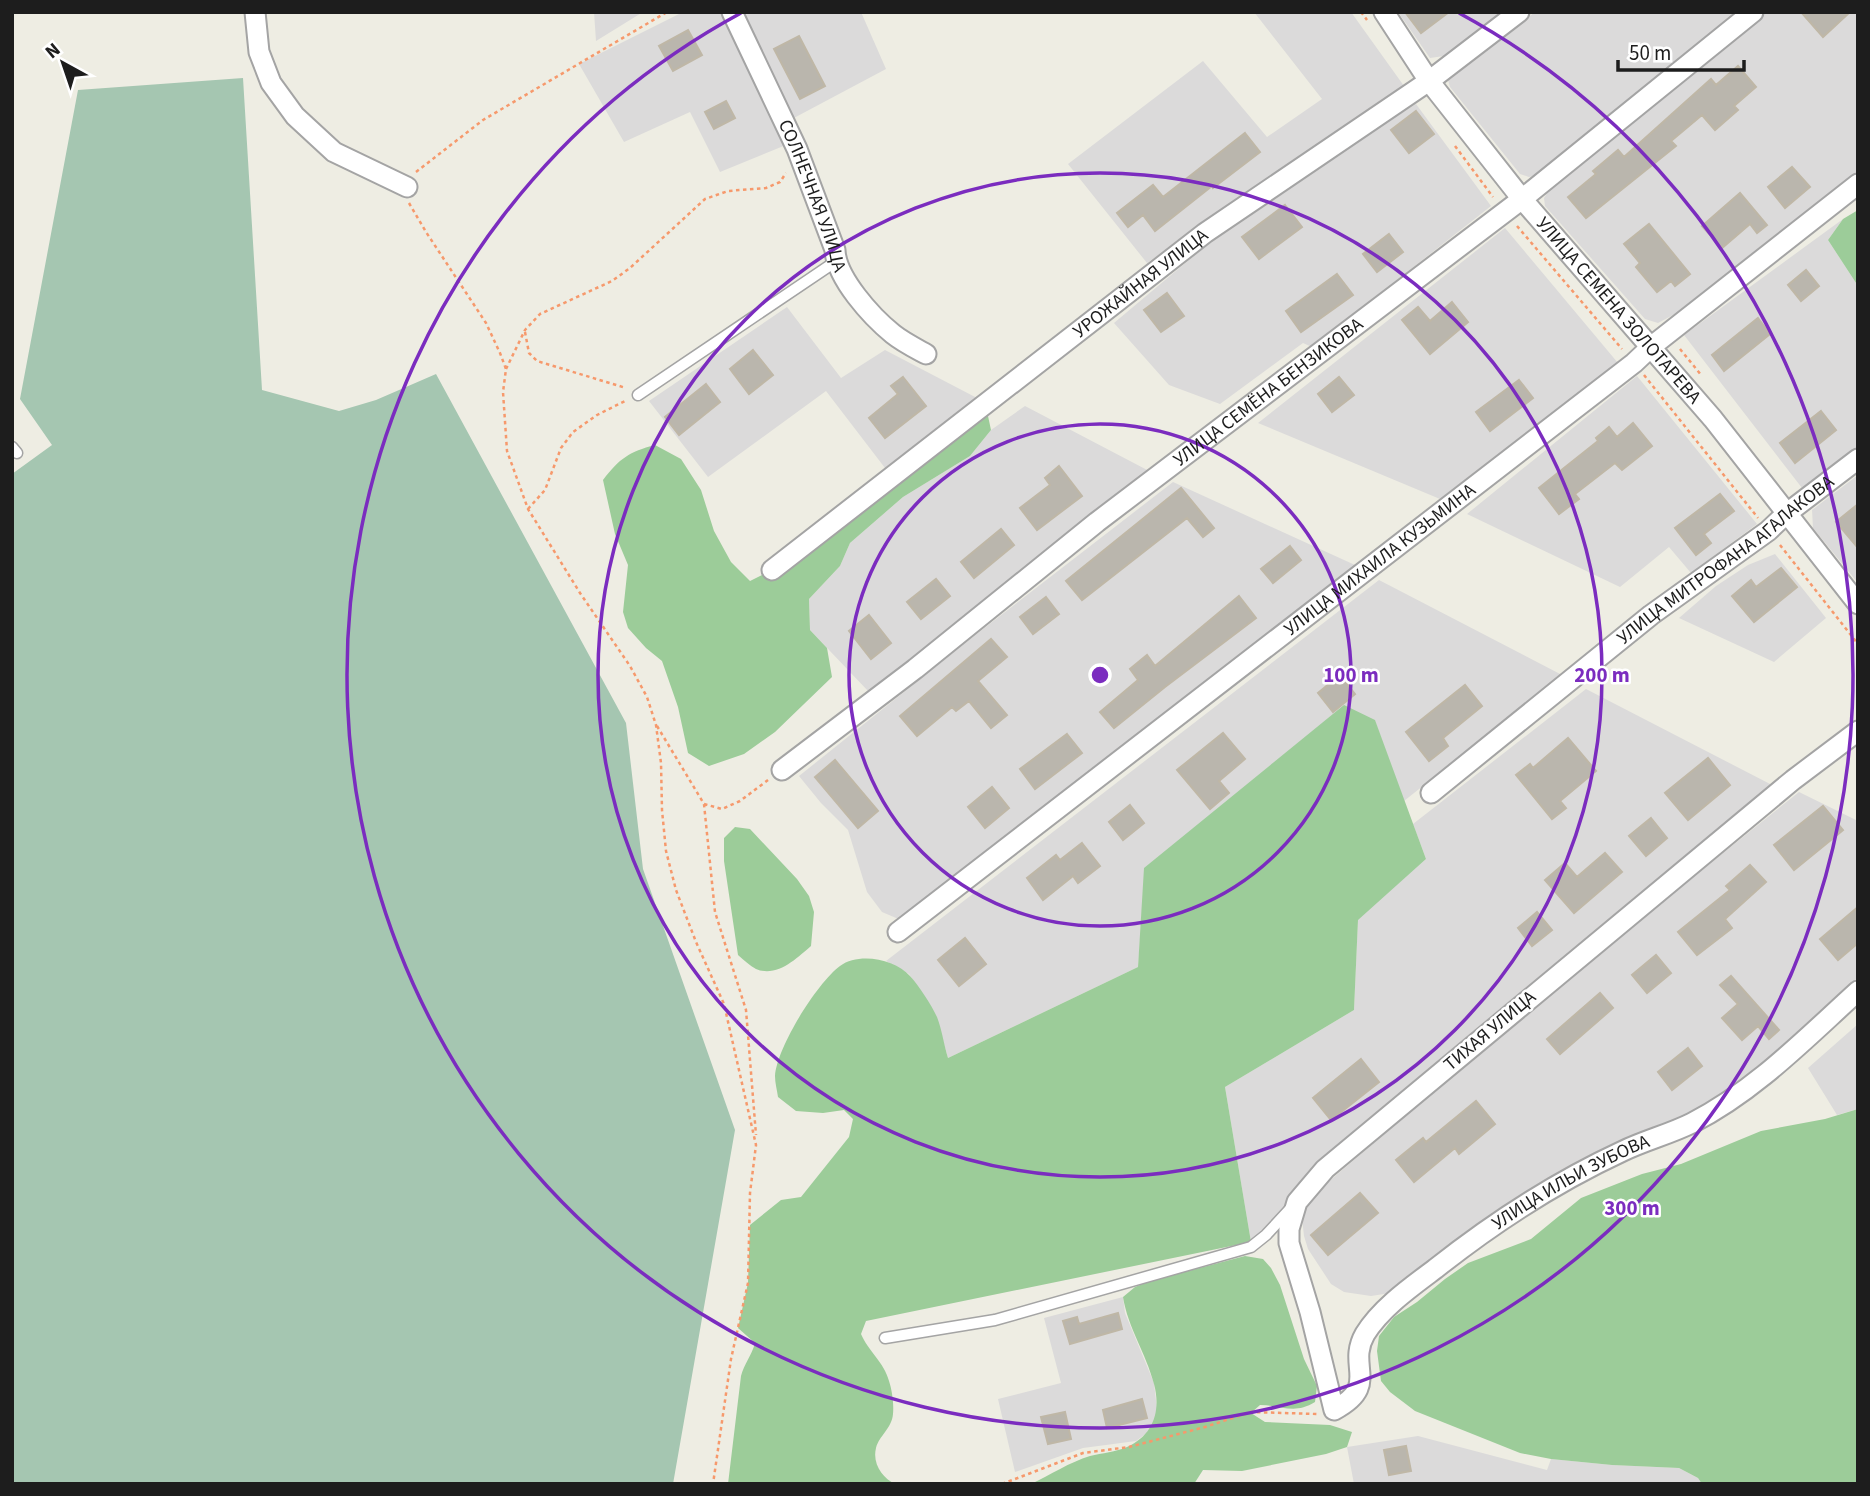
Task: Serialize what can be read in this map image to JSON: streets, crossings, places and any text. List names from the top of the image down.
{
  "streets": {
    "street": [
      "СОЛНЕЧНАЯ УЛИЦА",
      "УРОЖАЙНАЯ УЛИЦА",
      "УЛИЦА СЕМЕНА ЗОЛОТАРЕВА",
      "УЛИЦА СЕМЁНА БЕНЗИКОВА",
      "УЛИЦА МИХАИЛА КУЗЬМИНА",
      "УЛИЦА МИТРОФАНА АГАЛАКОВА",
      "ТИХАЯ УЛИЦА",
      "УЛИЦА ИЛЬИ ЗУБОВА"
    ]
  },
  "crossings": [
    ["УРОЖАЙНАЯ УЛИЦА", "УЛИЦА СЕМЕНА ЗОЛОТАРЕВА"],
    ["УЛИЦА СЕМЕНА ЗОЛОТАРЕВА", "УЛИЦА СЕМЁНА БЕНЗИКОВА"],
    ["УЛИЦА СЕМЕНА ЗОЛОТАРЕВА", "УЛИЦА МИХАИЛА КУЗЬМИНА"],
    ["УЛИЦА СЕМЕНА ЗОЛОТАРЕВА", "УЛИЦА МИТРОФАНА АГАЛАКОВА"],
    ["ТИХАЯ УЛИЦА", "УЛИЦА ИЛЬИ ЗУБОВА"]
  ],
  "scale_bar": "50 m",
  "north": "top left",
  "rings": ["100 m", "200 m", "300 m"]
}
